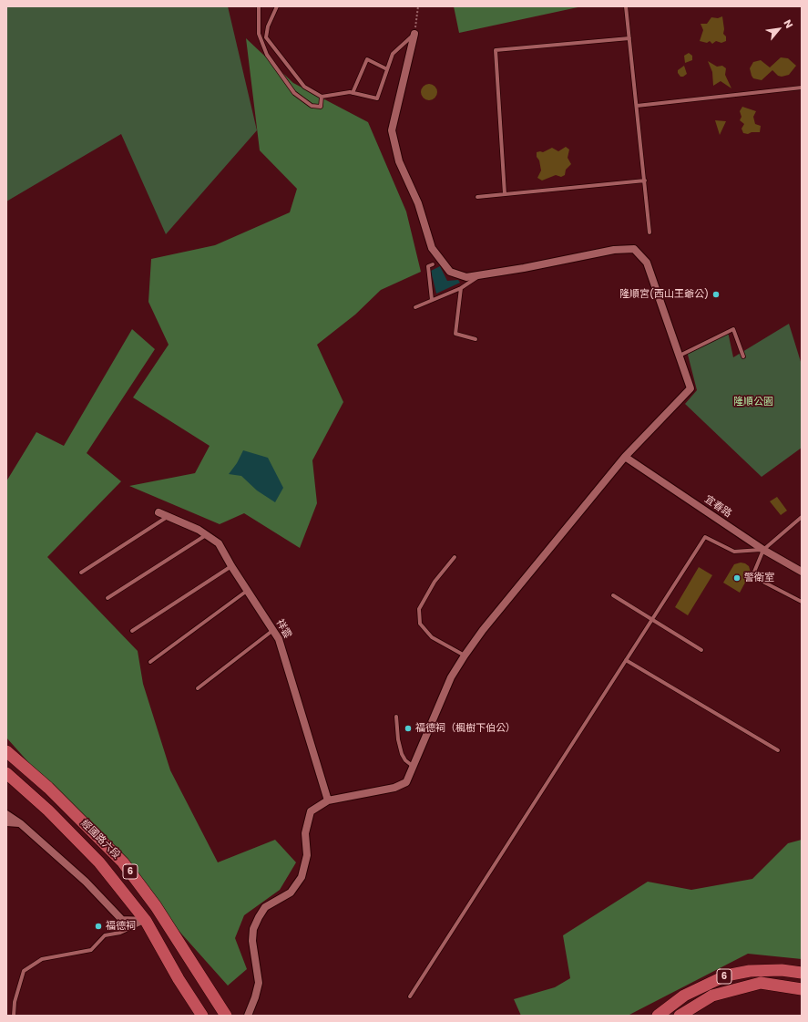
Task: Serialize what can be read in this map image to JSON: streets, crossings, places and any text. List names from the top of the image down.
{
  "streets": {
    "main road": ["經國路六段", "6"],
    "street": ["宜春路", "祥雲"]
  },
  "parks": ["隆順公園"],
  "places": [
    "隆順宮(西山王爺公)",
    "警衛室",
    "福德祠（楓樹下伯公）",
    "福德祠"
  ],
  "north": "top right"
}
